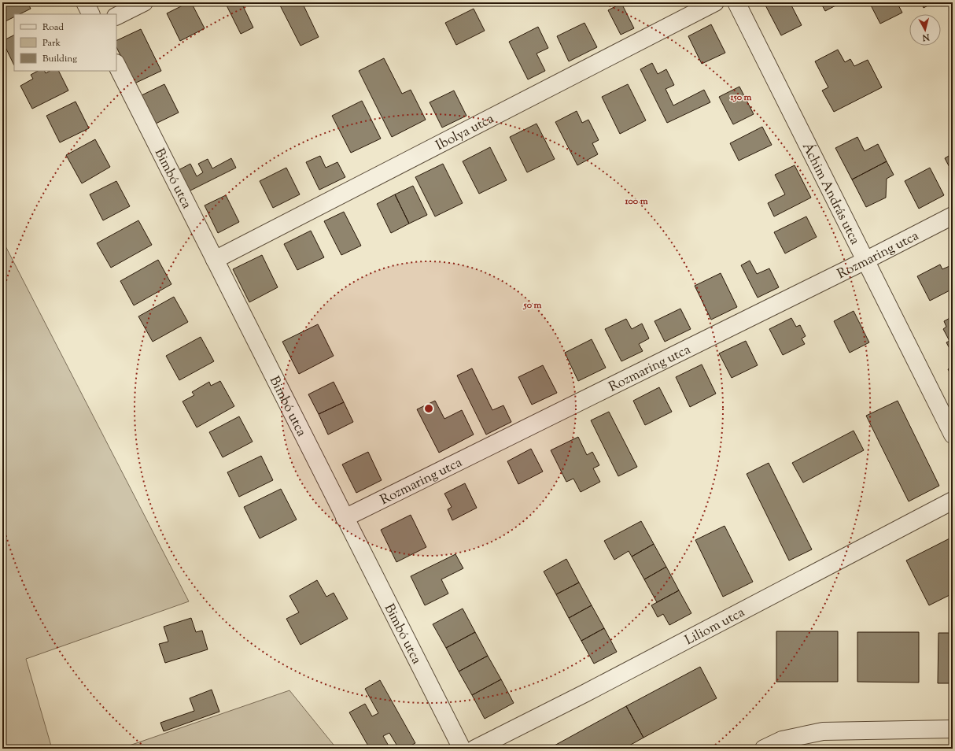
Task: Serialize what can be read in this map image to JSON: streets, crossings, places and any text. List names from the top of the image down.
{
  "streets": {
    "street": [
      "Ibolya utca",
      "Bimbó utca",
      "Áchim András utca",
      "Rozmaring utca",
      "Liliom utca"
    ]
  },
  "crossings": [
    ["Ibolya utca", "Bimbó utca"],
    ["Bimbó utca", "Rozmaring utca"],
    ["Áchim András utca", "Rozmaring utca"]
  ],
  "legend": ["Road", "Park", "Building"],
  "north": "bottom",
  "rings": ["150 m", "100 m", "50 m"]
}
